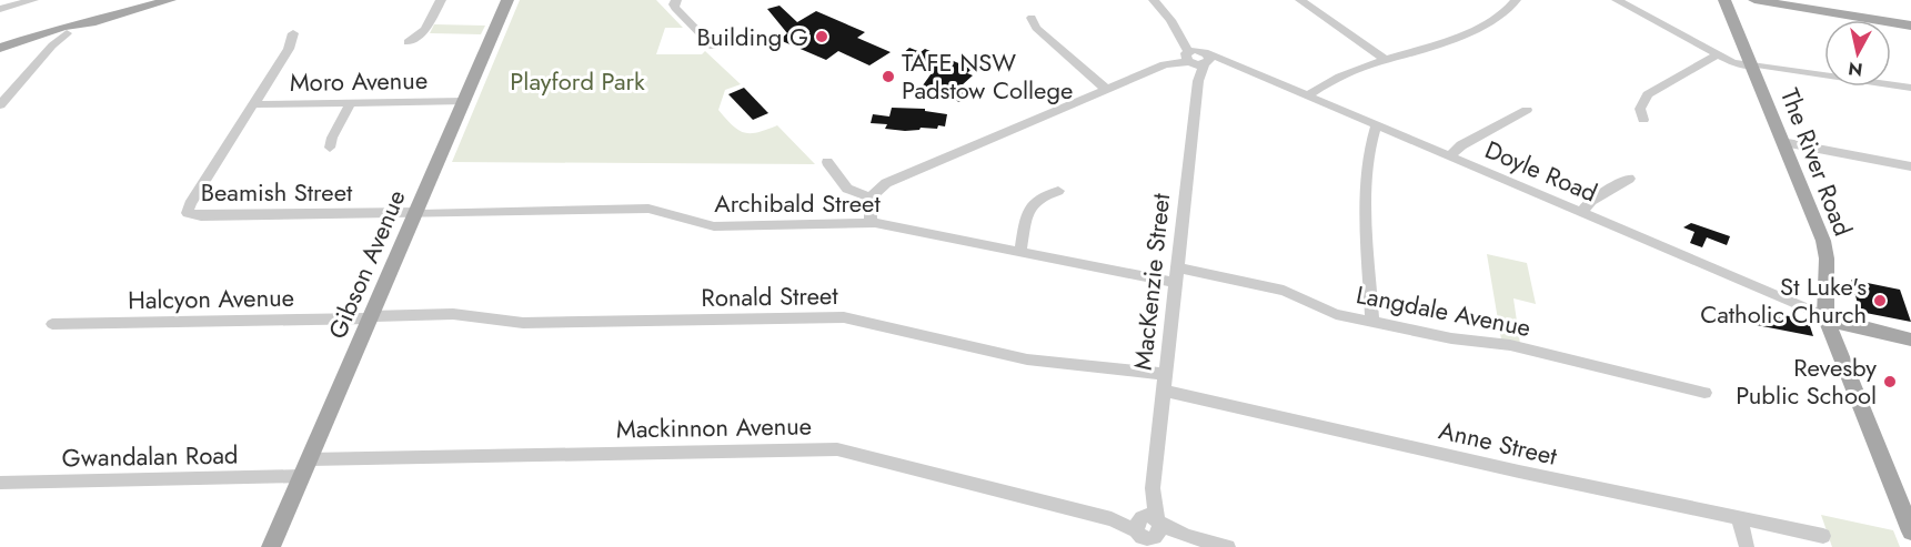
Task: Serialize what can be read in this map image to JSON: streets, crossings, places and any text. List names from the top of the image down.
{
  "streets": {
    "main road": ["The River Road", "Gibson Avenue"],
    "street": [
      "Moro Avenue",
      "Doyle Road",
      "Beamish Street",
      "Archibald Street",
      "MacKenzie Street",
      "Ronald Street",
      "Halcyon Avenue",
      "Langdale Avenue",
      "Mackinnon Avenue",
      "Anne Street",
      "Gwandalan Road"
    ]
  },
  "crossings": [
    ["Moro Avenue", "Beamish Street"],
    ["Moro Avenue", "Gibson Avenue"],
    ["The River Road", "Doyle Road"],
    ["Doyle Road", "MacKenzie Street"],
    ["Beamish Street", "Archibald Street"],
    ["Beamish Street", "Gibson Avenue"],
    ["Archibald Street", "Gibson Avenue"],
    ["Archibald Street", "MacKenzie Street"],
    ["Gibson Avenue", "Ronald Street"],
    ["Gibson Avenue", "Halcyon Avenue"],
    ["Gibson Avenue", "Mackinnon Avenue"],
    ["Gibson Avenue", "Gwandalan Road"],
    ["MacKenzie Street", "Ronald Street"],
    ["MacKenzie Street", "Langdale Avenue"],
    ["MacKenzie Street", "Mackinnon Avenue"],
    ["MacKenzie Street", "Anne Street"],
    ["Ronald Street", "Halcyon Avenue"],
    ["Mackinnon Avenue", "Gwandalan Road"]
  ],
  "parks": ["Playford Park"],
  "places": [
    "Building G",
    "TAFE NSW Padstow College",
    "St Luke's Catholic Church",
    "Revesby Public School"
  ],
  "north": "bottom"
}
